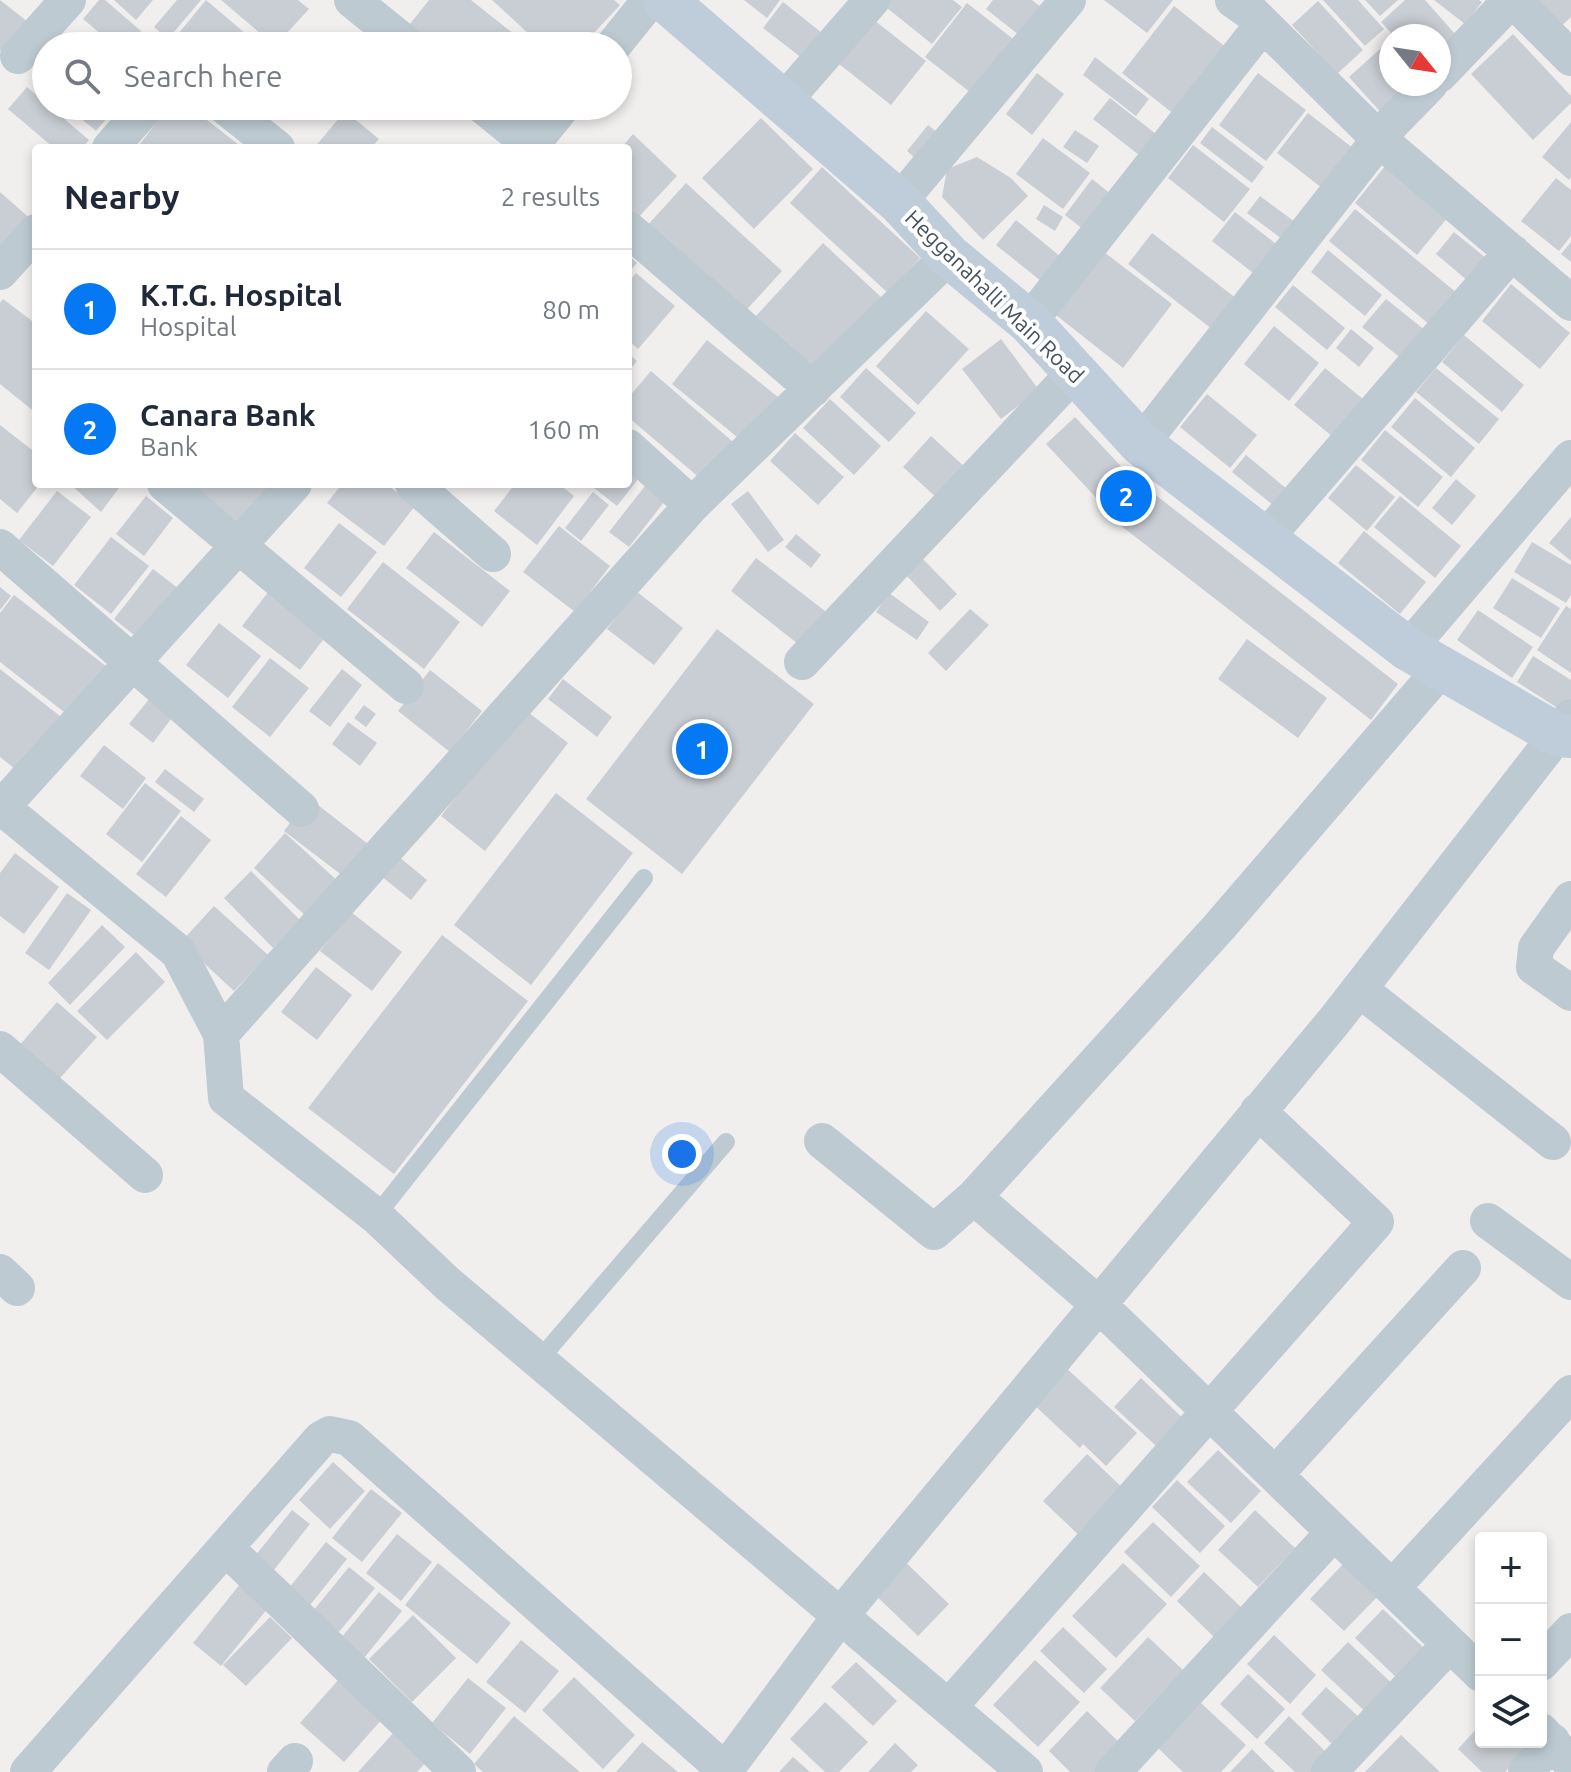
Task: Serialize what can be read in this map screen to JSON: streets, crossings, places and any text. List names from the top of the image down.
{
  "streets": {
    "main road": ["Hegganahalli Main Road"]
  },
  "north": "bottom right",
  "page": {
    "search": "Search here",
    "heading": ["Nearby", "2 results"],
    "list": [
      {
        "mark": "1",
        "name": "K.T.G. Hospital",
        "note": "Hospital",
        "value": "80 m"
      },
      {
        "mark": "2",
        "name": "Canara Bank",
        "note": "Bank",
        "value": "160 m"
      }
    ],
    "pins": ["2", "1"],
    "map_buttons": ["+", "−"]
  }
}
